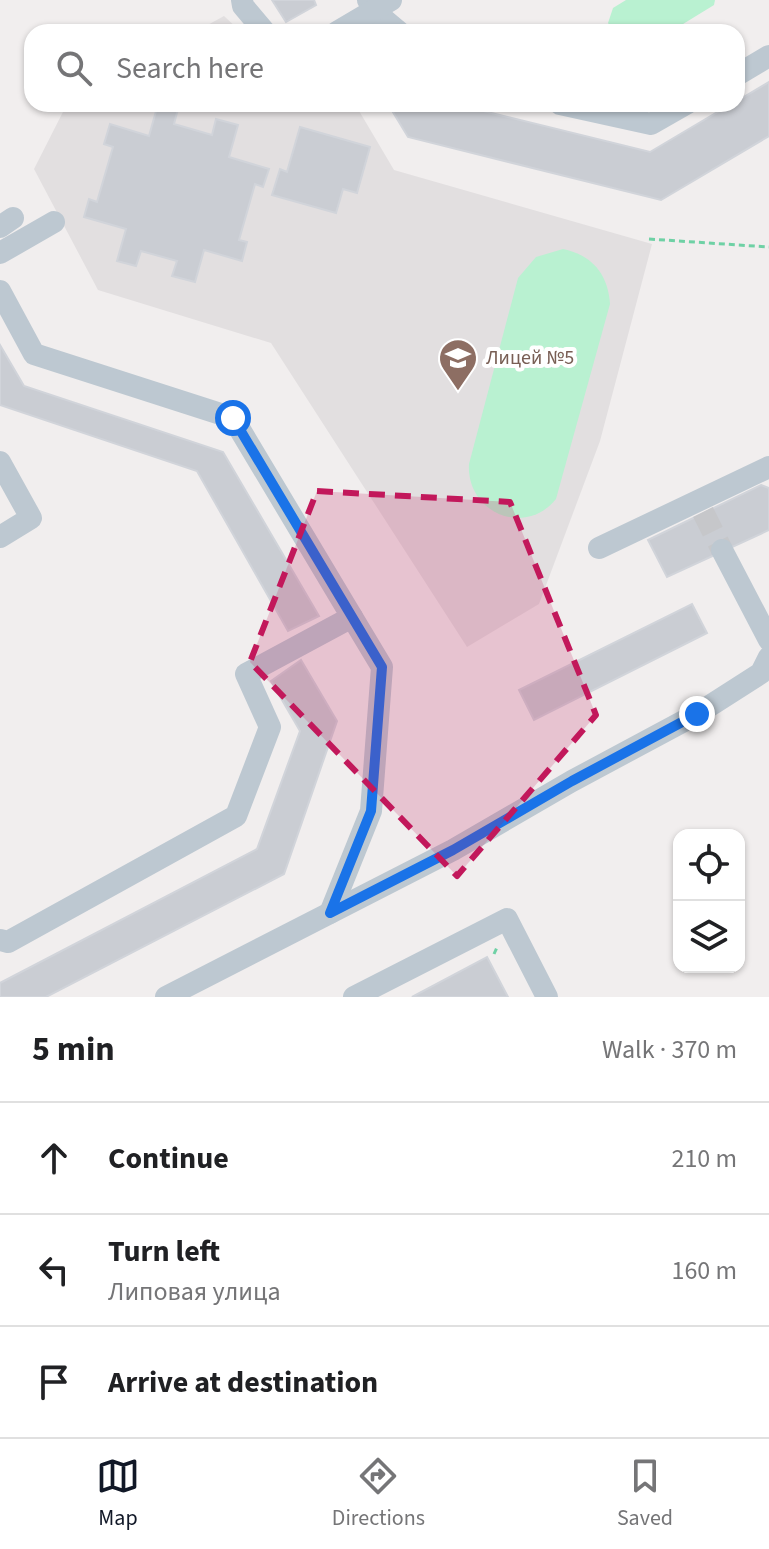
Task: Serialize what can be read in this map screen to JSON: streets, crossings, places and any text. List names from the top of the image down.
{
  "places": {
    "school or university": ["Лицей №5"]
  },
  "page": {
    "search": "Search here",
    "heading": ["5 min", "Walk · 370 m"],
    "list": [
      ["Continue", "210 m"],
      ["Turn left", "Липовая улица", "160 m"],
      "Arrive at destination"
    ],
    "nav": ["Map", "Directions", "Saved"]
  }
}
